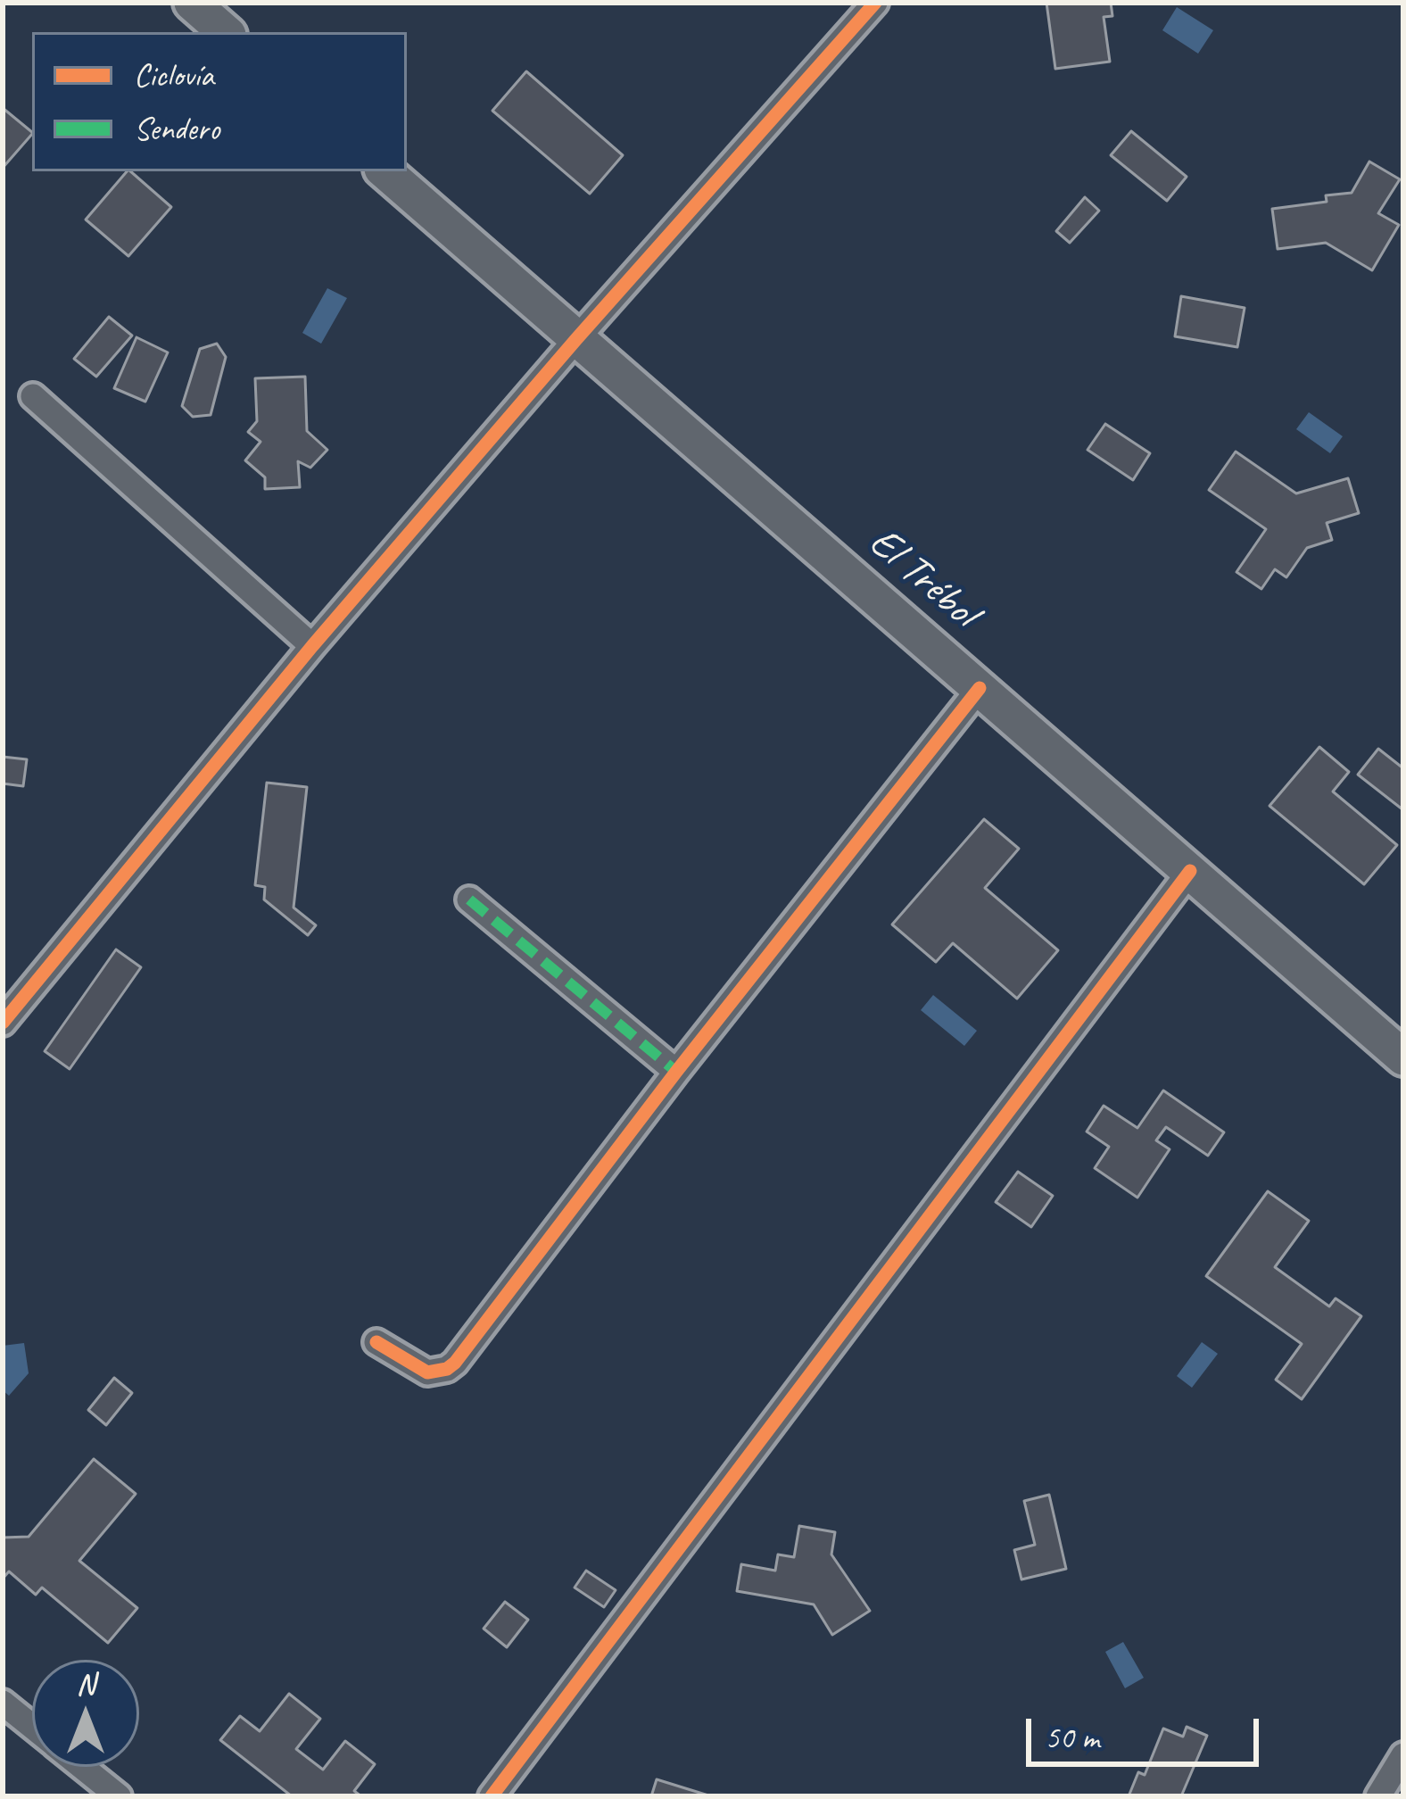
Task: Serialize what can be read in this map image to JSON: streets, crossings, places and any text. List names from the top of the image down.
{
  "streets": {
    "main road": ["El Trébol"]
  },
  "legend": ["Ciclovía", "Sendero"],
  "scale_bar": "50 m",
  "north": "top"
}
